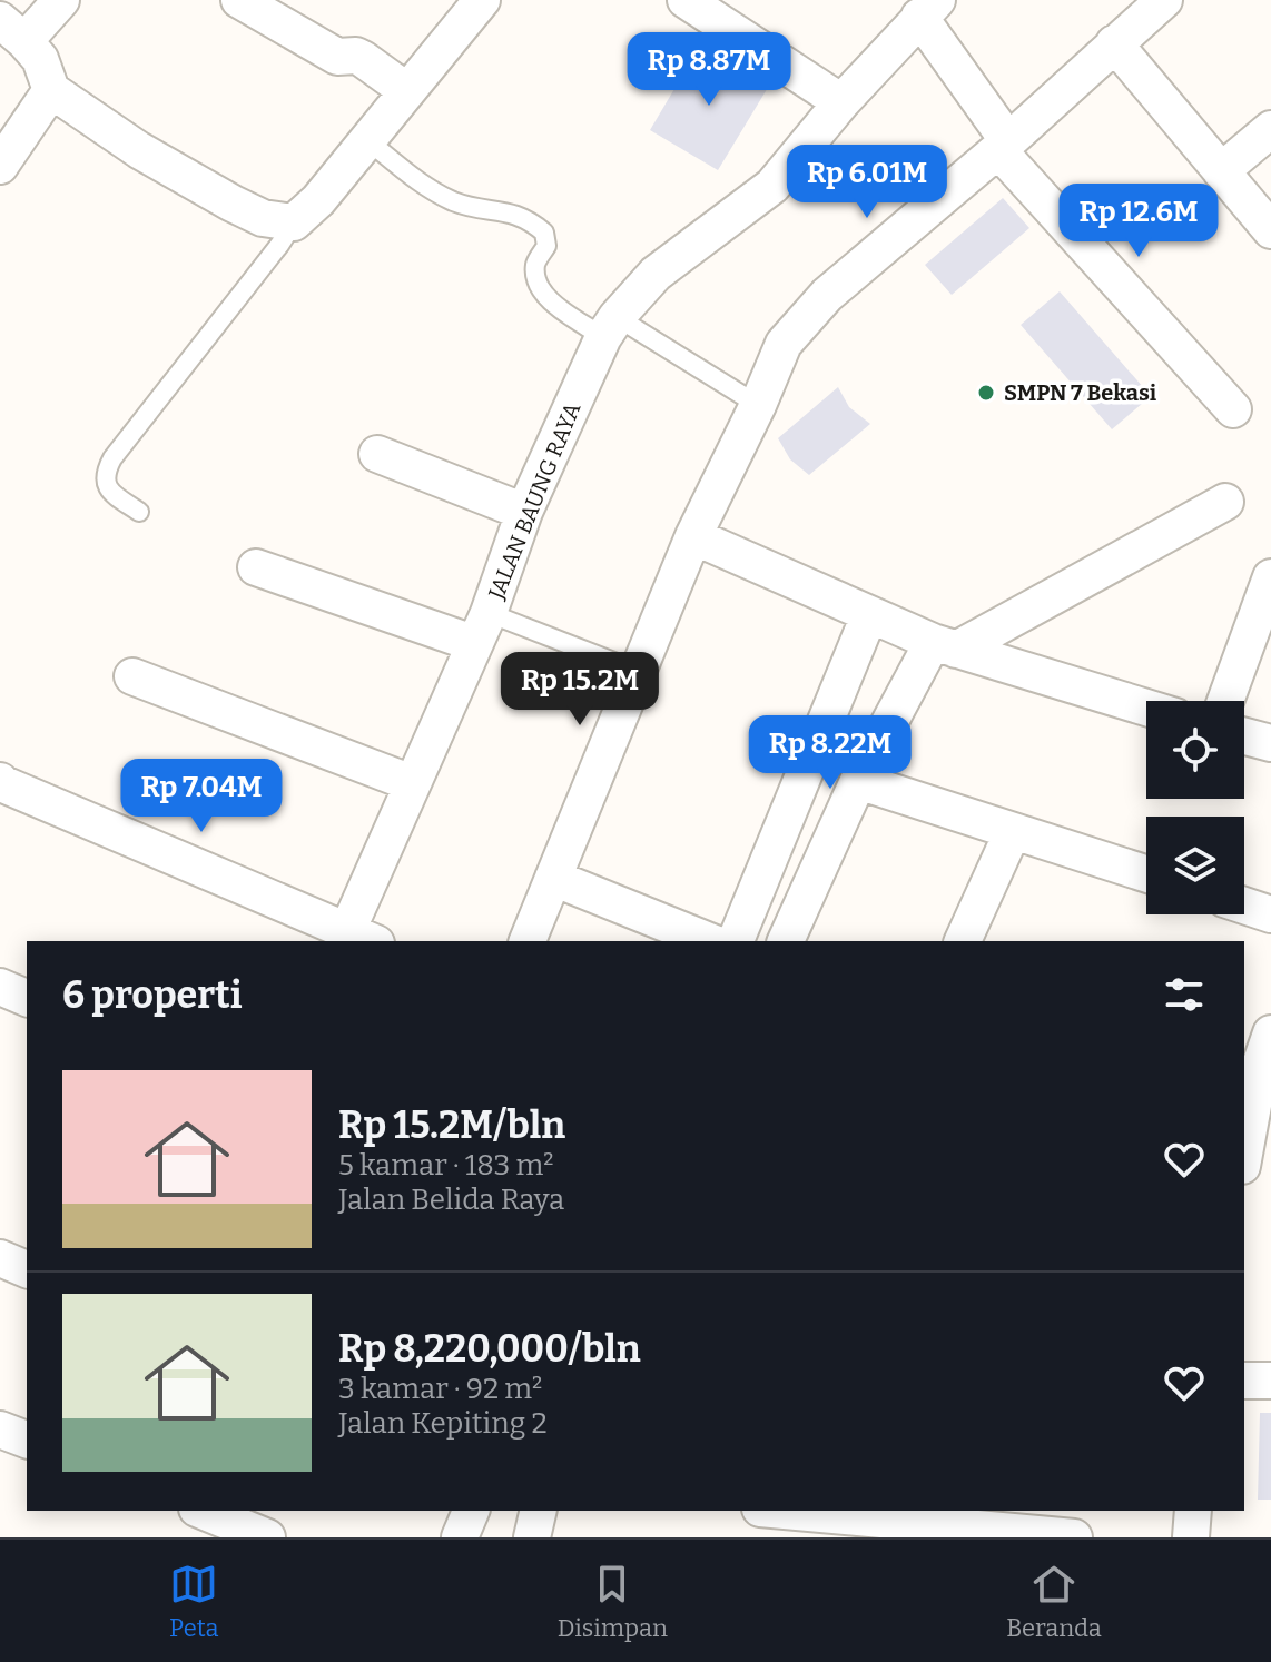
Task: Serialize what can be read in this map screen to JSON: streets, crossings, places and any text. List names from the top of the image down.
{
  "streets": {
    "street": ["JALAN BAUNG RAYA"]
  },
  "places": ["SMPN 7 Bekasi"],
  "page": {
    "price": [
      "Rp 8.87M",
      "Rp 6.01M",
      "Rp 12.6M",
      "Rp 15.2M",
      "Rp 8.22M",
      "Rp 7.04M"
    ],
    "heading": "6 properti",
    "list": [
      {
        "name": "Rp 15.2M/bln",
        "note": "5 kamar · 183 m² · Jalan Belida Raya"
      },
      {
        "name": "Rp 8,220,000/bln",
        "note": "3 kamar · 92 m² · Jalan Kepiting 2"
      }
    ],
    "tabs": ["Peta", "Disimpan", "Beranda"]
  }
}
